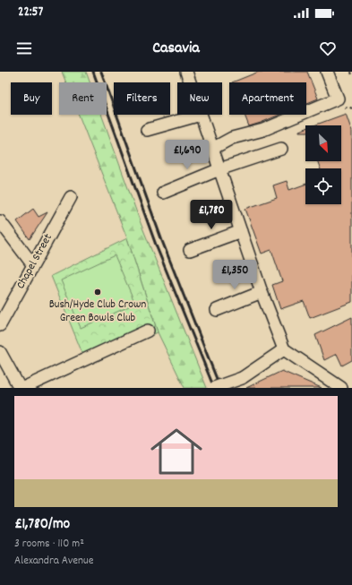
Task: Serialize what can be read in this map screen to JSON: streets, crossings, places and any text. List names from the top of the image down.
{
  "streets": {
    "street": ["Chapel Street"]
  },
  "places": ["Bush/Hyde Club Crown Green Bowls Club"],
  "north": "bottom right",
  "page": {
    "status": "22:57",
    "header": "Casavia",
    "chip": [
      "Buy",
      "Rent",
      "Filters",
      "New",
      "Apartment"
    ],
    "price": ["£1,690", "£1,780", "£1,350"],
    "list": [
      {
        "name": "£1,780/mo",
        "note": "3 rooms · 110 m² · Alexandra Avenue"
      }
    ]
  }
}
